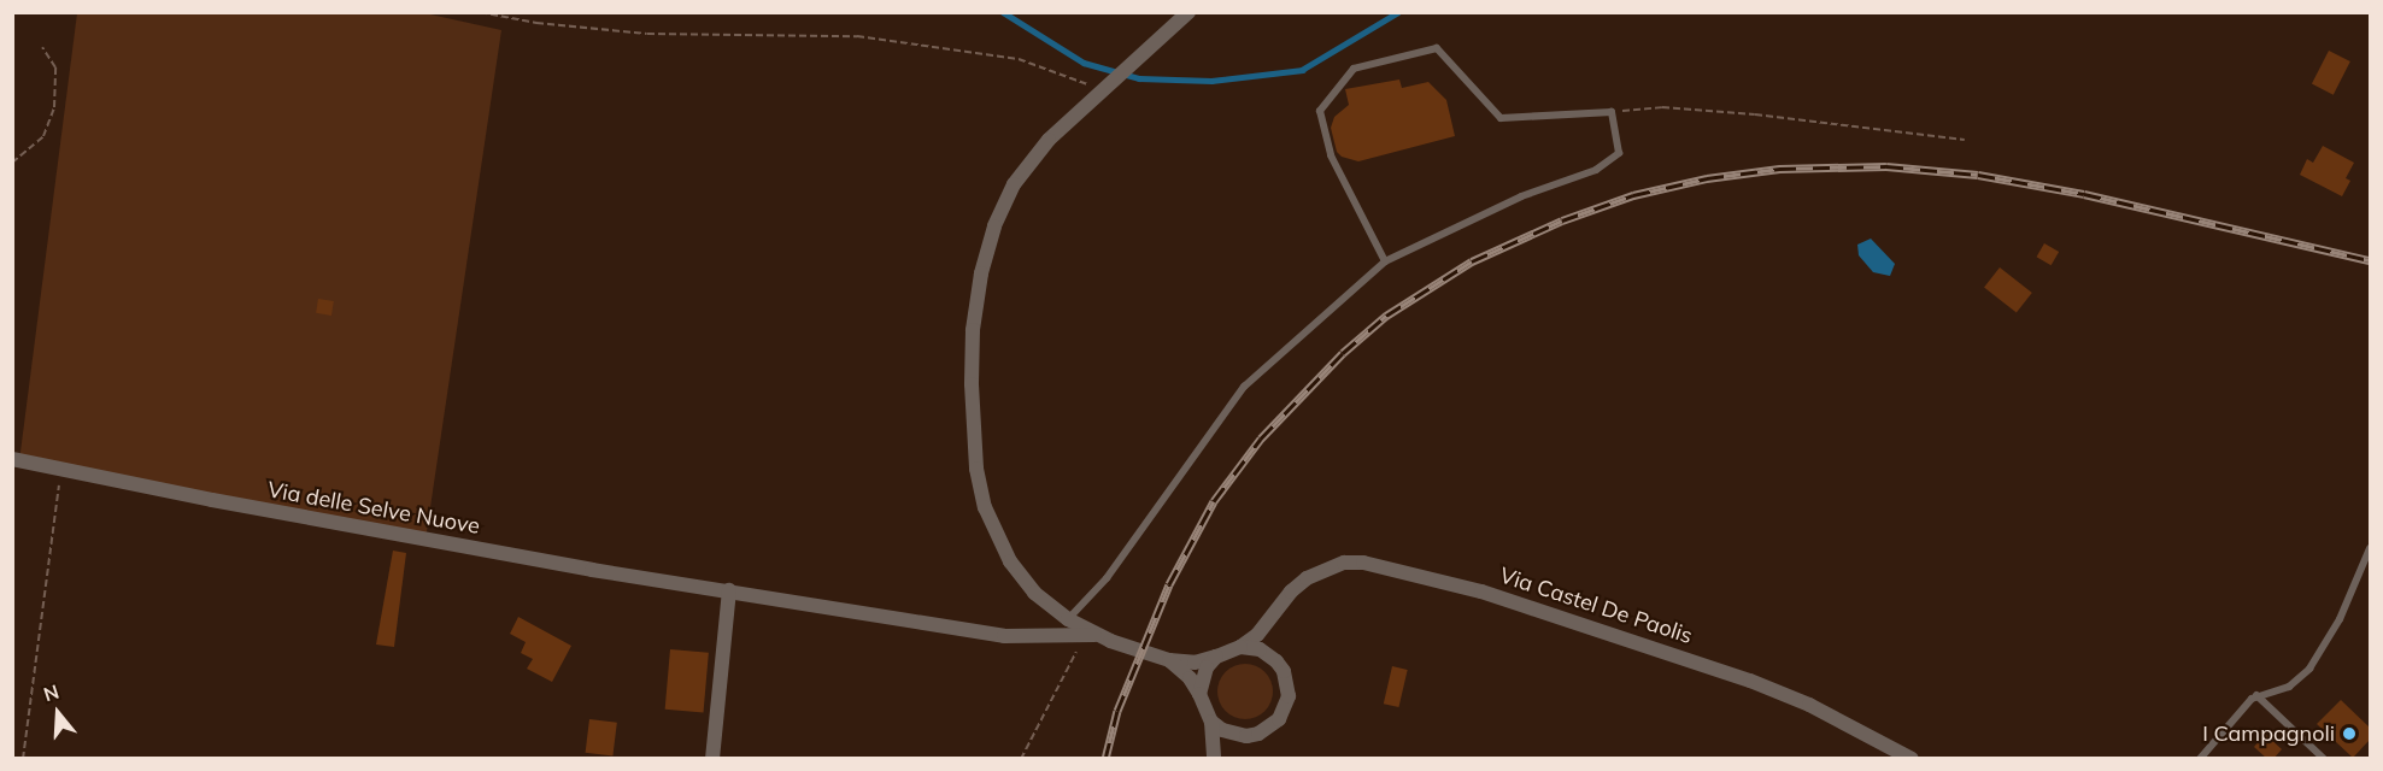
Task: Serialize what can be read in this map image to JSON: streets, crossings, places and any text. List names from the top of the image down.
{
  "streets": {
    "street": ["Via delle Selve Nuove", "Via Castel De Paolis"]
  },
  "places": ["I Campagnoli"],
  "north": "top"
}
